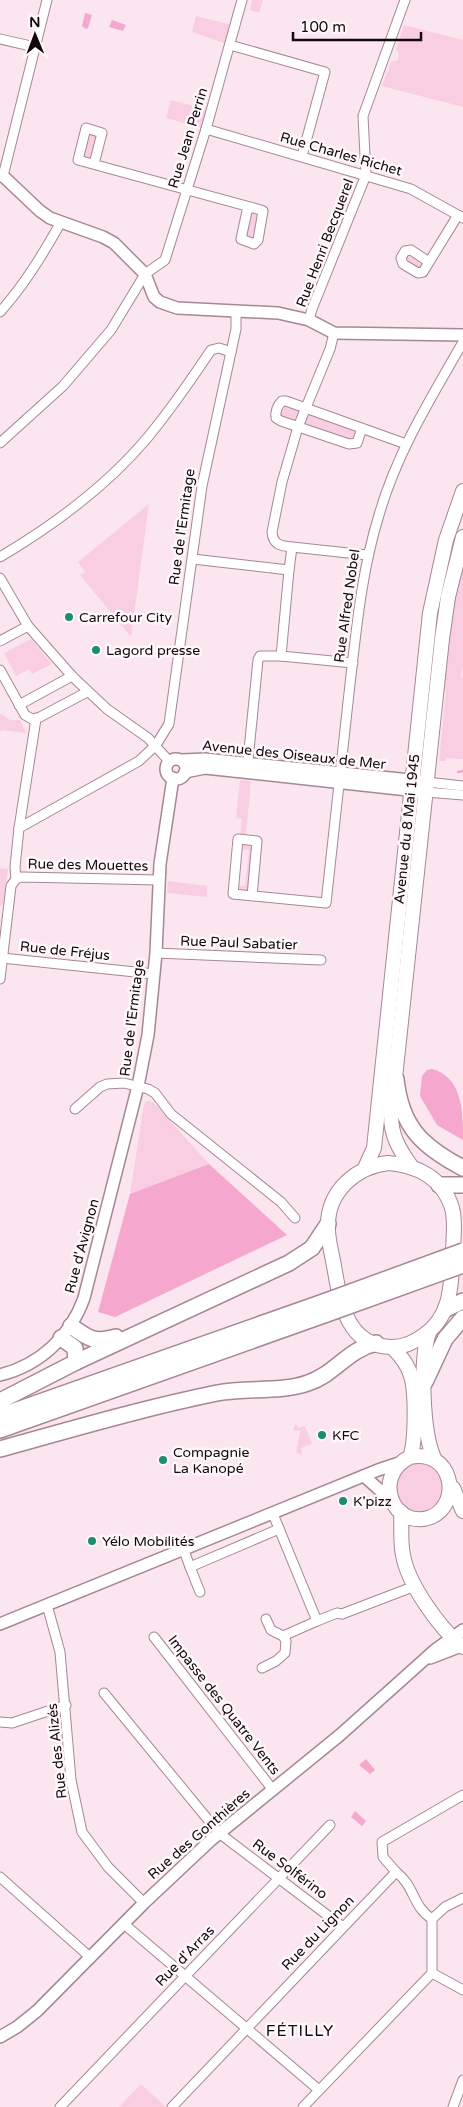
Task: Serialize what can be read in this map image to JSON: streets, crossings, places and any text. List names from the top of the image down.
{
  "streets": {
    "main road": ["Avenue du 8 Mai 1945"],
    "street": [
      "Rue Jean Perrin",
      "Rue Charles Richet",
      "Rue Henri Becquerel",
      "Rue de l'Ermitage",
      "Rue Alfred Nobel",
      "Avenue des Oiseaux de Mer",
      "Rue des Mouettes",
      "Rue Paul Sabatier",
      "Rue de Fréjus",
      "Rue d'Avignon",
      "Impasse des Quatre Vents",
      "Rue des Alizés",
      "Rue des Gonthières",
      "Rue Solférino",
      "Rue du Lignon",
      "Rue d'Arras"
    ]
  },
  "crossings": [
    ["Rue Jean Perrin", "Rue Charles Richet"],
    ["Rue Charles Richet", "Rue Henri Becquerel"],
    ["Rue de l'Ermitage", "Avenue des Oiseaux de Mer"],
    ["Rue de l'Ermitage", "Rue des Mouettes"],
    ["Rue de l'Ermitage", "Rue Paul Sabatier"],
    ["Rue de l'Ermitage", "Rue de Fréjus"],
    ["Rue de l'Ermitage", "Rue d'Avignon"],
    ["Rue Alfred Nobel", "Avenue des Oiseaux de Mer"],
    ["Avenue des Oiseaux de Mer", "Avenue du 8 Mai 1945"],
    ["Impasse des Quatre Vents", "Rue des Gonthières"],
    ["Rue des Alizés", "Rue des Gonthières"],
    ["Rue des Gonthières", "Rue Solférino"],
    ["Rue Solférino", "Rue du Lignon"],
    ["Rue Solférino", "Rue d'Arras"]
  ],
  "districts": ["FÉTILLY"],
  "places": [
    "Carrefour City",
    "Lagord presse",
    "KFC",
    "Compagnie La Kanopé",
    "K'pizz",
    "Yélo Mobilités"
  ],
  "scale_bar": "100 m",
  "north": "top"
}
